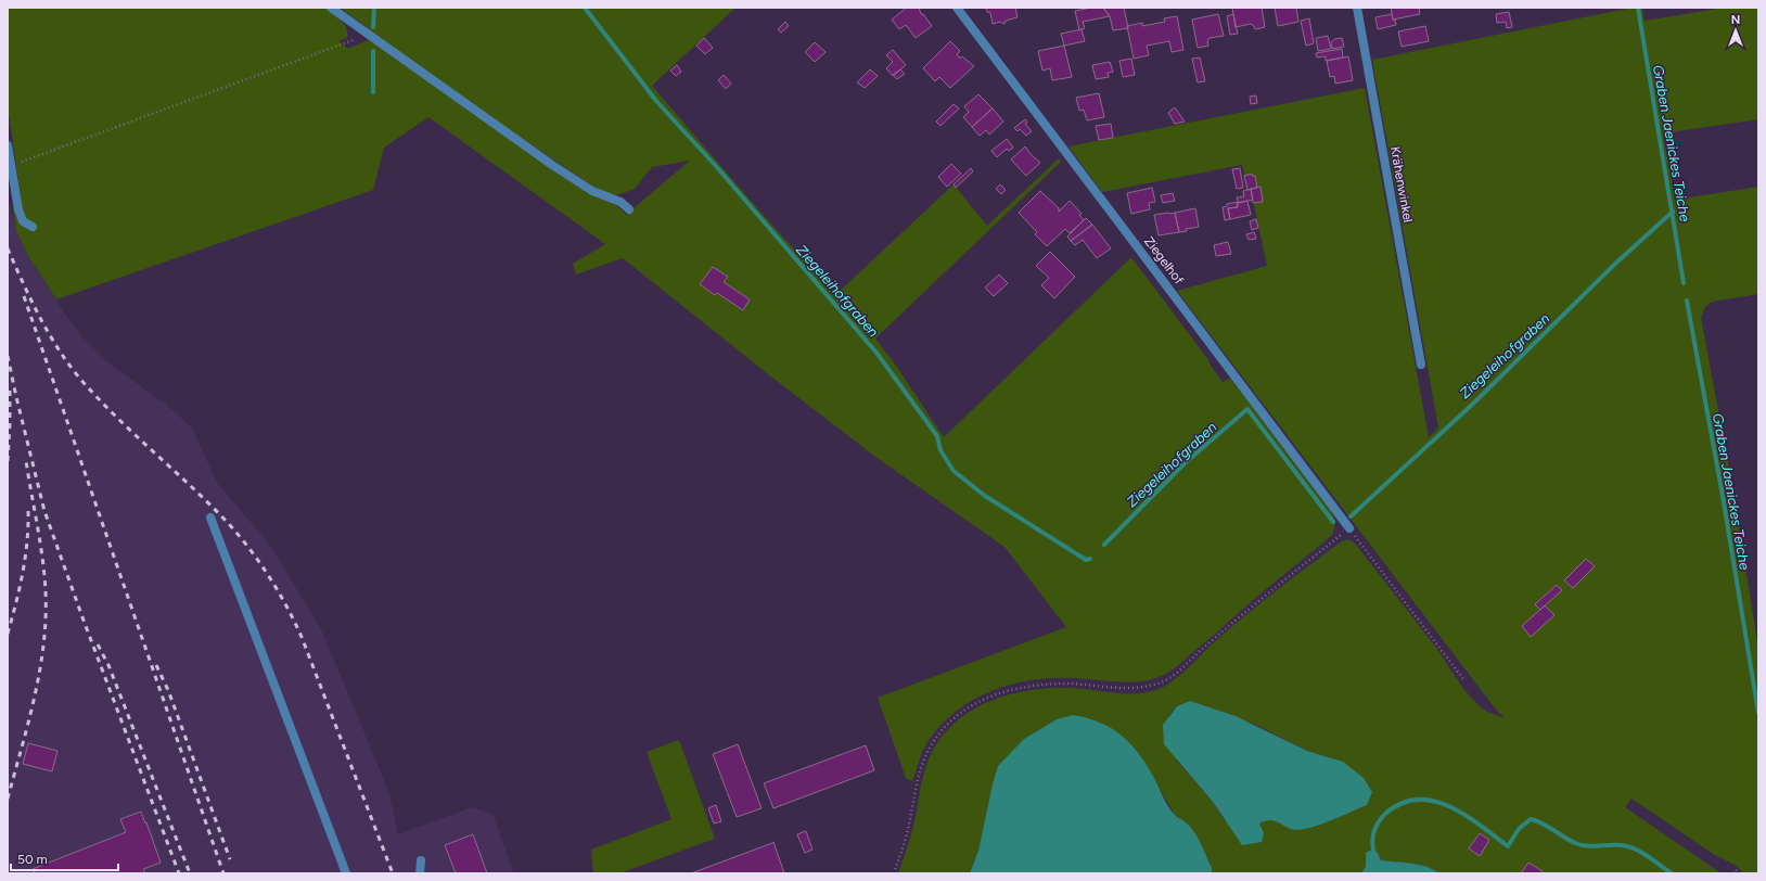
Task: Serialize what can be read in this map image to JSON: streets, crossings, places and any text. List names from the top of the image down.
{
  "streets": {
    "street": ["Krähenwinkel", "Ziegelhof"]
  },
  "water": ["Graben Jaenickes Teiche", "Ziegeleihofgraben"],
  "scale_bar": "50 m",
  "north": "top"
}
